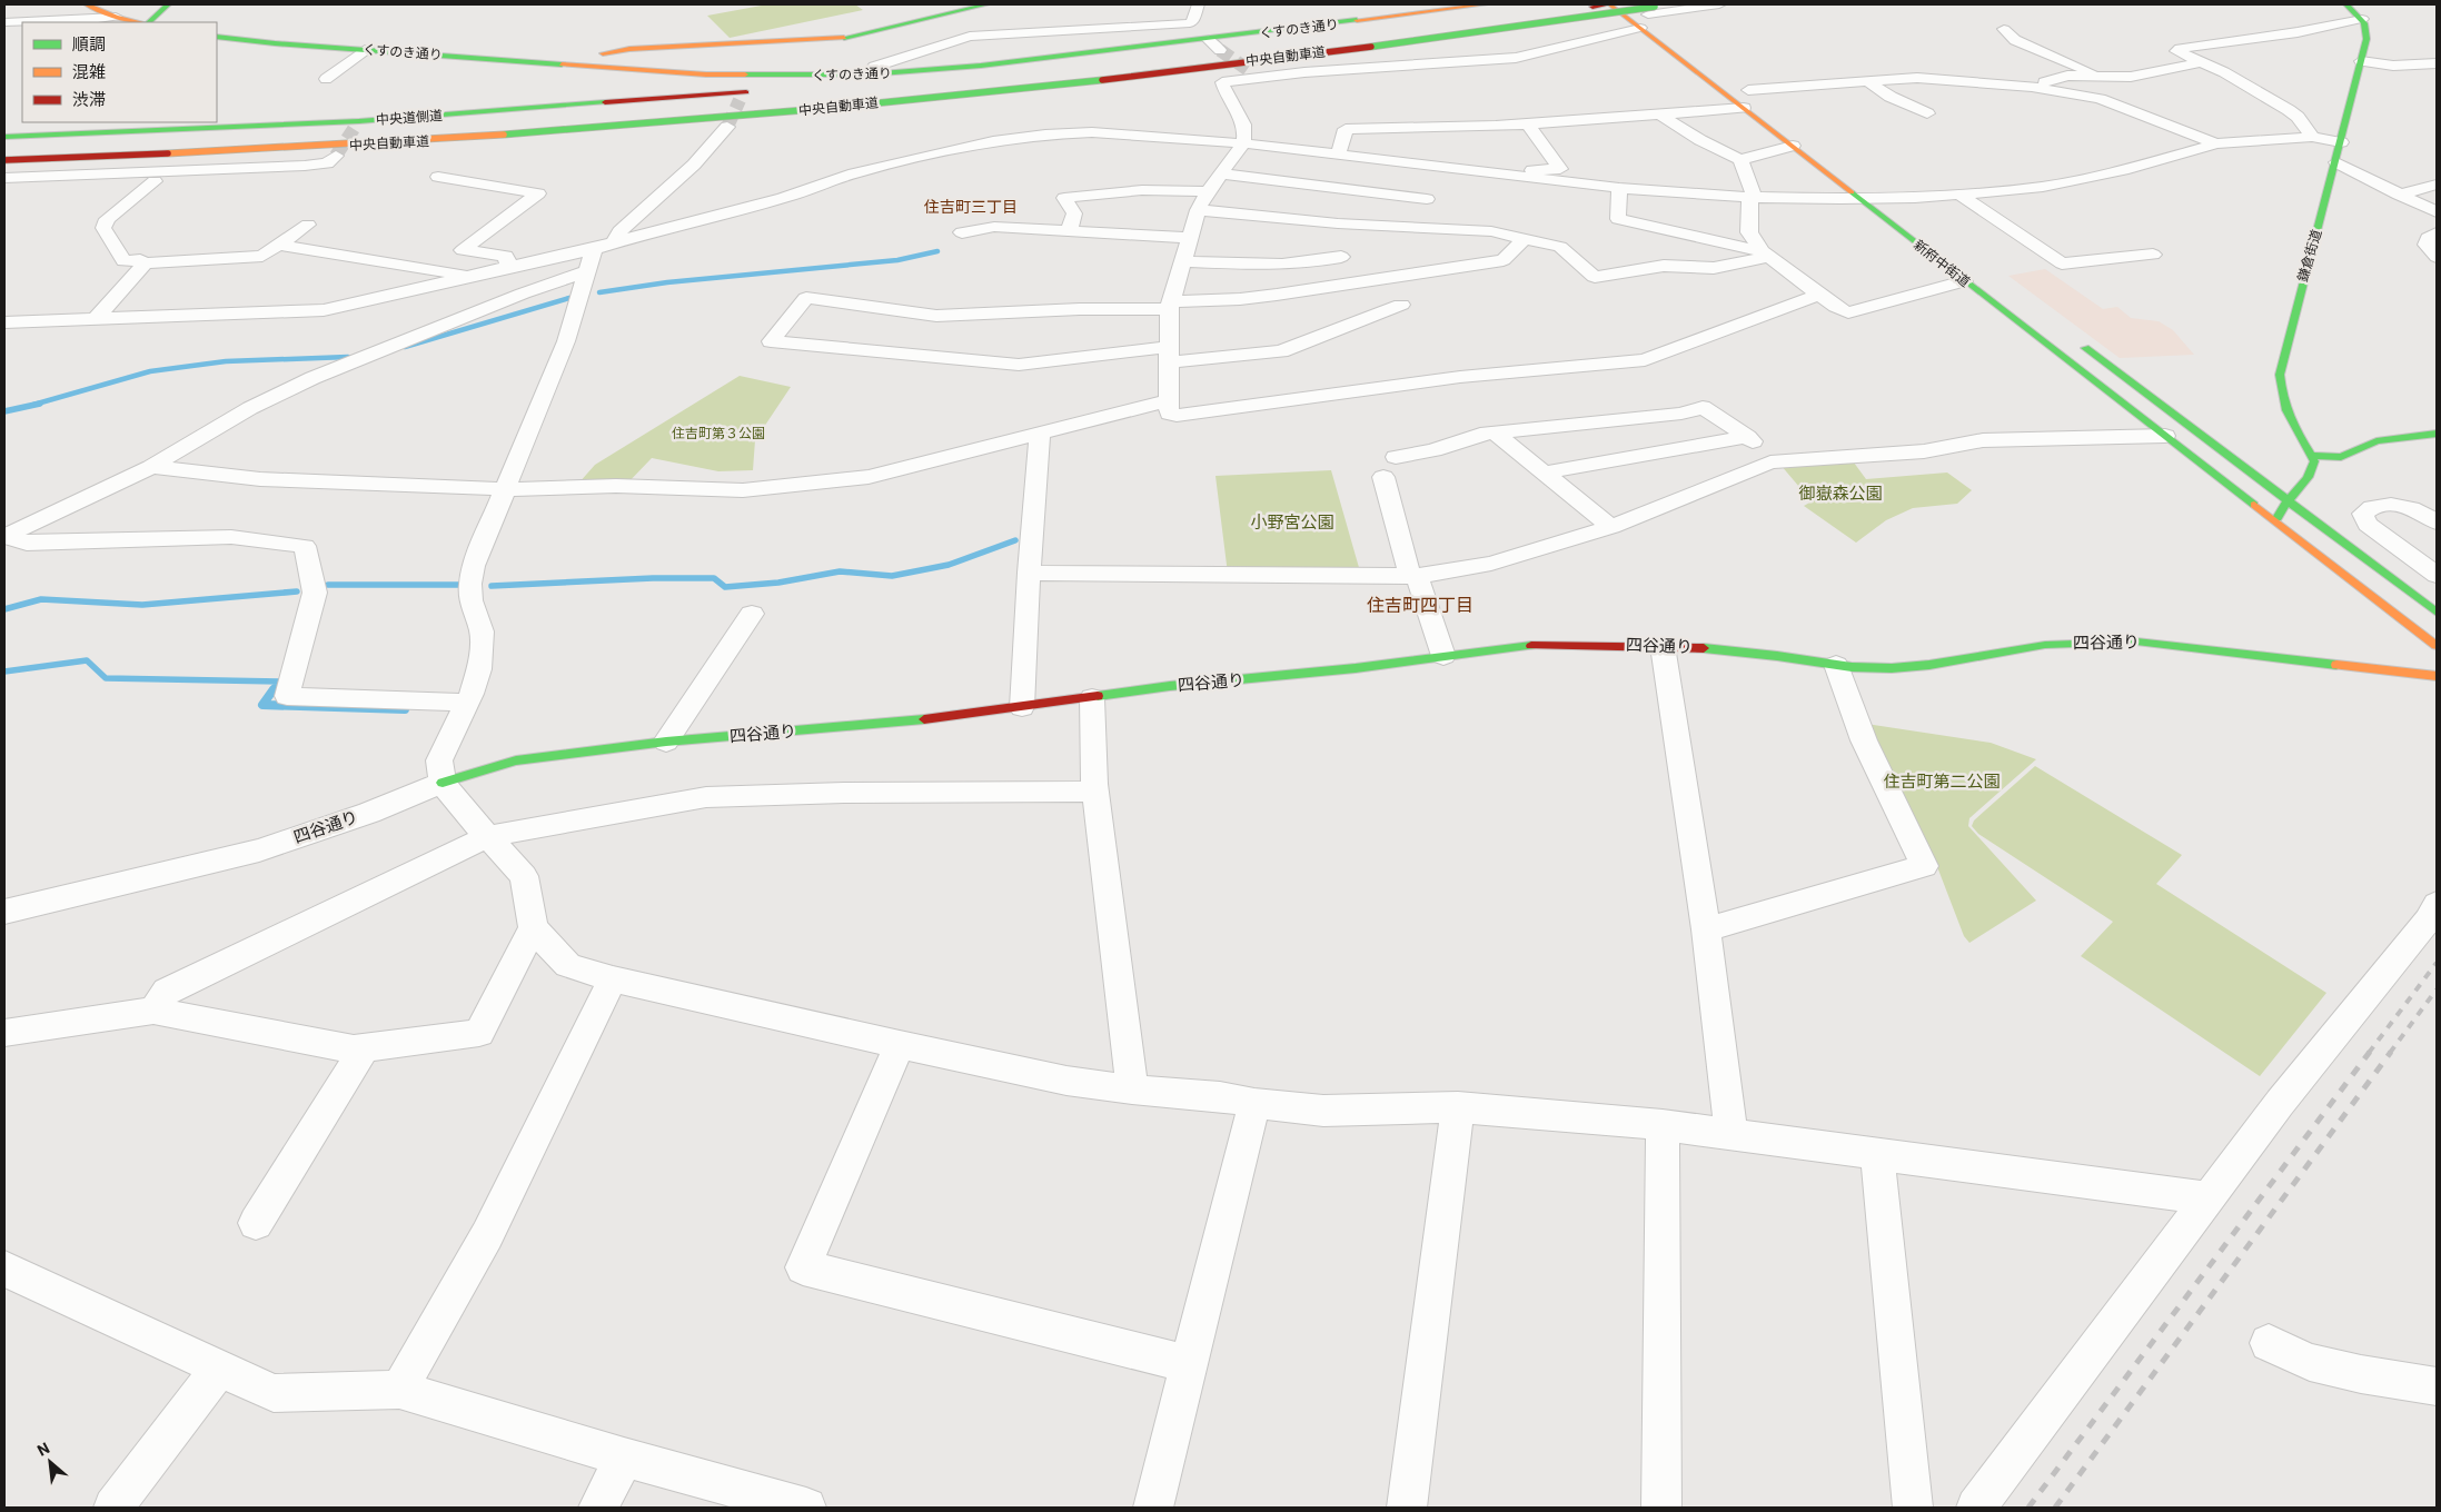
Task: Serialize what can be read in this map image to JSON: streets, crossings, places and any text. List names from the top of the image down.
{
  "streets": {
    "main road": [
      "くすのき通り",
      "中央自動車道",
      "中央道側道",
      "鎌倉街道",
      "新府中街道",
      "四谷通り"
    ]
  },
  "crossings": [
    ["中央自動車道", "新府中街道"]
  ],
  "districts": ["住吉町三丁目", "住吉町四丁目"],
  "parks": [
    "住吉町第３公園",
    "御嶽森公園",
    "小野宮公園",
    "住吉町第二公園"
  ],
  "legend": ["順調", "混雑", "渋滞"],
  "north": "top left"
}
